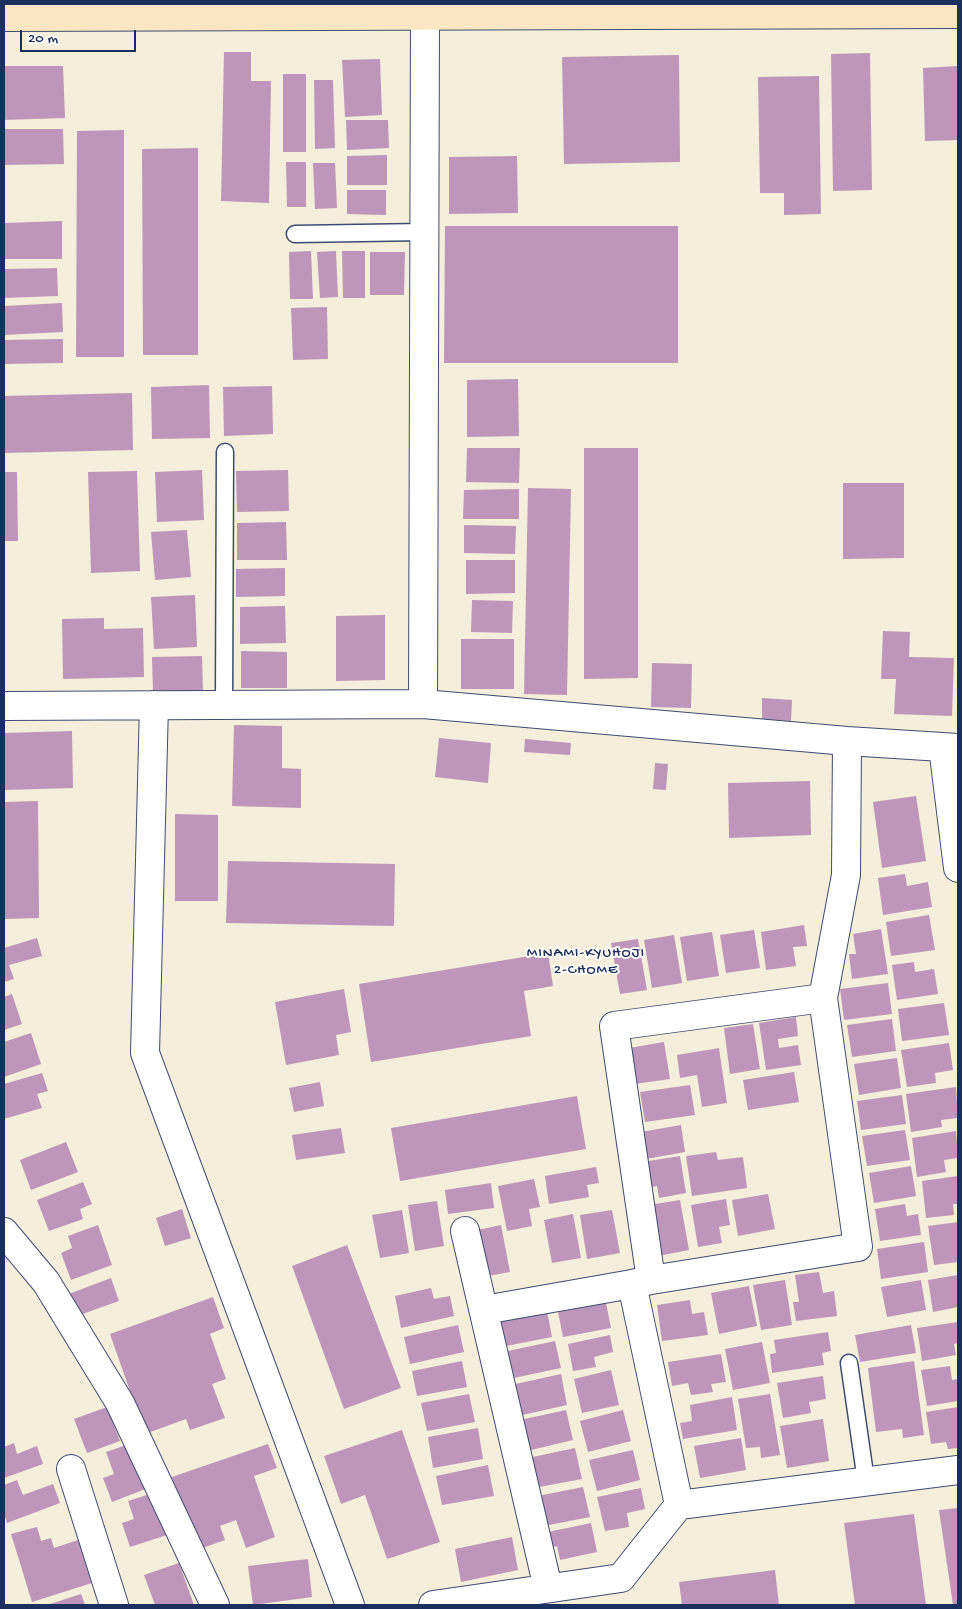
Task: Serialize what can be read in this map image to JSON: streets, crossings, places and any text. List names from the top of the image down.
{
  "districts": ["MINAMI-KYUHOJI 2-CHOME"],
  "scale_bar": "20 m"
}
